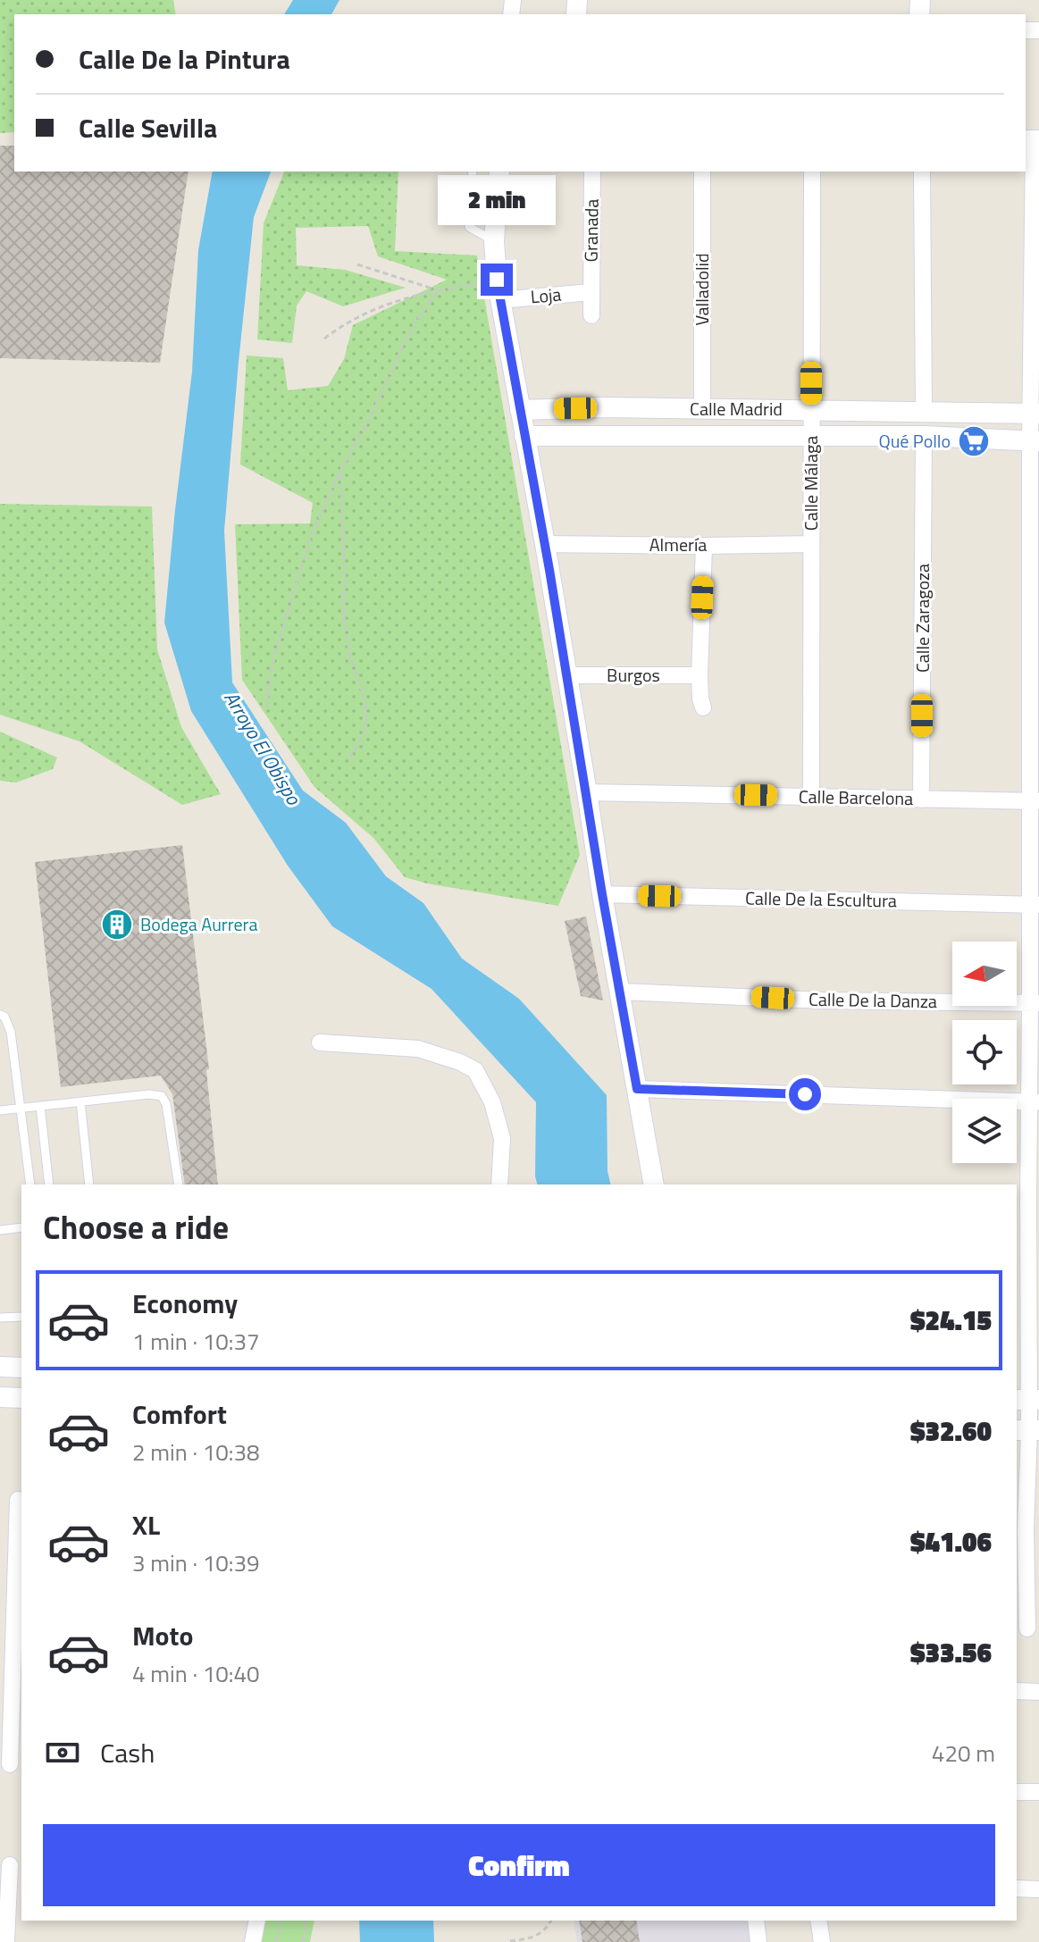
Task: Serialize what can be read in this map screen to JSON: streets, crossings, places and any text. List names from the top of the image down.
{
  "streets": {
    "street": [
      "Granada",
      "Valladolid",
      "Loja",
      "Calle Madrid",
      "Calle Málaga",
      "Almería",
      "Calle Zaragoza",
      "Burgos",
      "Calle Barcelona",
      "Calle De la Escultura",
      "Calle De la Danza"
    ]
  },
  "crossings": [
    ["Granada", "Loja"],
    ["Valladolid", "Calle Madrid"],
    ["Calle Madrid", "Calle Málaga"],
    ["Calle Madrid", "Calle Zaragoza"],
    ["Calle Málaga", "Almería"],
    ["Calle Málaga", "Calle Barcelona"],
    ["Calle Zaragoza", "Calle Barcelona"]
  ],
  "water": ["Arroyo El Obispo"],
  "places": {
    "supermarket": ["Qué Pollo"],
    "building": ["Bodega Aurrera"]
  },
  "north": "left",
  "page": {
    "banner": ["Calle De la Pintura", "Calle Sevilla"],
    "bubble": "2 min",
    "heading": "Choose a ride",
    "list": [
      {
        "name": "Economy",
        "note": "1 min · 10:37",
        "value": "$24.15"
      },
      {
        "name": "Comfort",
        "note": "2 min · 10:38",
        "value": "$32.60"
      },
      {
        "name": "XL",
        "note": "3 min · 10:39",
        "value": "$41.06"
      },
      {
        "name": "Moto",
        "note": "4 min · 10:40",
        "value": "$33.56"
      }
    ],
    "pay": ["Cash", "420 m"],
    "buttons": "Confirm"
  }
}
